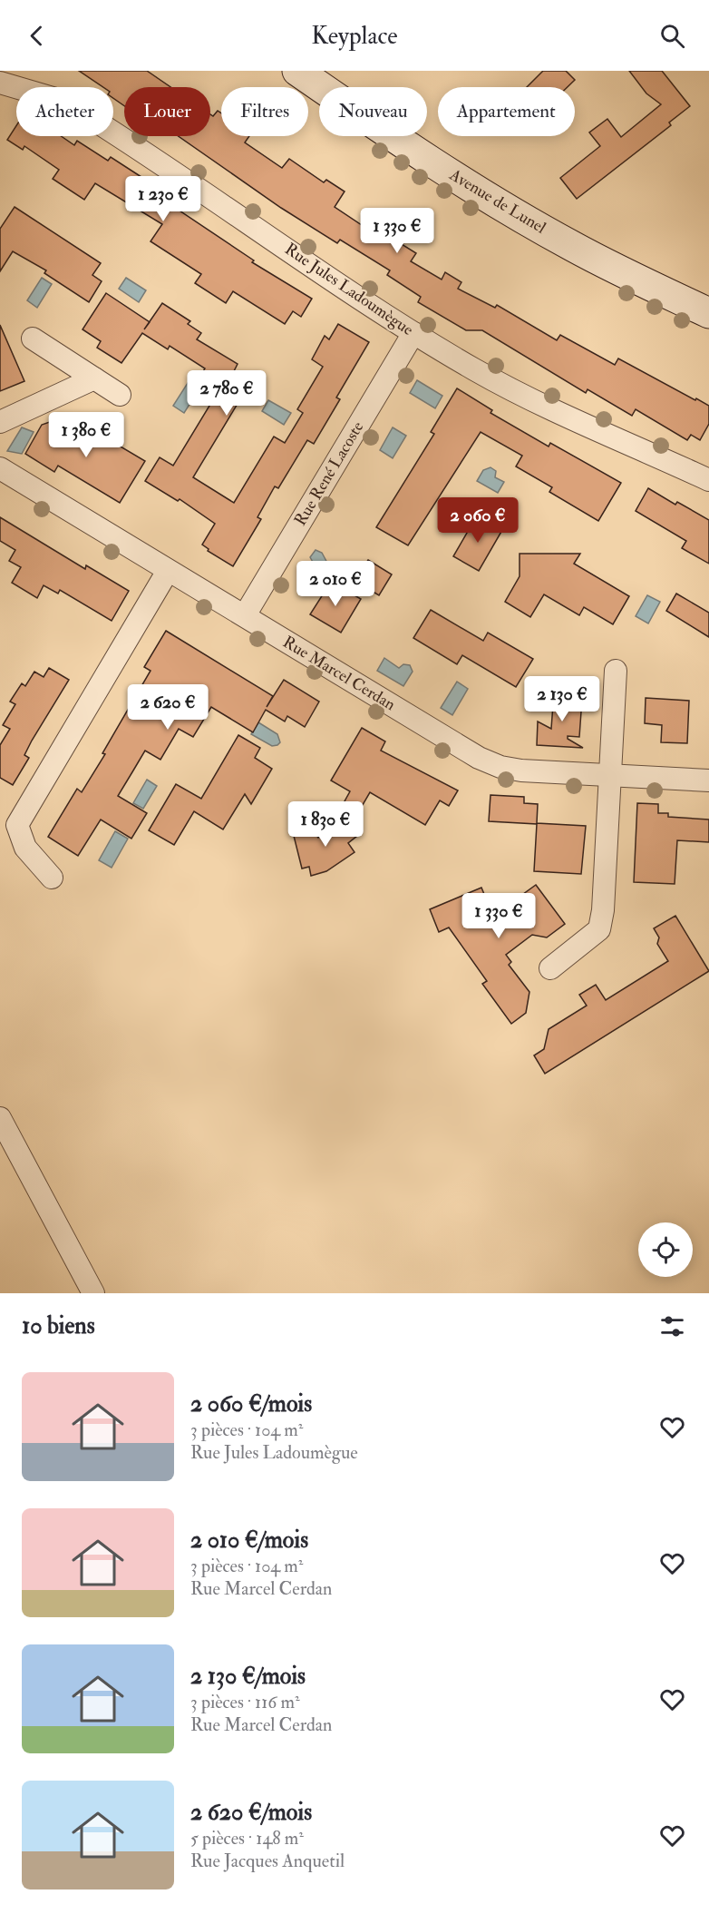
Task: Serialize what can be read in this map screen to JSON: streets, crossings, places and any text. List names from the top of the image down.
{
  "streets": {
    "main road": ["Avenue de Lunel"],
    "street": ["Rue Jules Ladoumègue", "Rue René Lacoste", "Rue Marcel Cerdan"]
  },
  "crossings": [
    ["Rue Jules Ladoumègue", "Rue René Lacoste"],
    ["Rue René Lacoste", "Rue Marcel Cerdan"]
  ],
  "page": {
    "header": "Keyplace",
    "chip": [
      "Acheter",
      "Louer",
      "Filtres",
      "Nouveau",
      "Appartement"
    ],
    "price": [
      "1 230 €",
      "1 330 €",
      "2 780 €",
      "1 380 €",
      "2 060 €",
      "2 010 €",
      "2 130 €",
      "2 620 €",
      "1 830 €",
      "1 330 €"
    ],
    "heading": "10 biens",
    "list": [
      {
        "name": "2 060 €/mois",
        "note": "3 pièces · 104 m² · Rue Jules Ladoumègue"
      },
      {
        "name": "2 010 €/mois",
        "note": "3 pièces · 104 m² · Rue Marcel Cerdan"
      },
      {
        "name": "2 130 €/mois",
        "note": "3 pièces · 116 m² · Rue Marcel Cerdan"
      },
      {
        "name": "2 620 €/mois",
        "note": "5 pièces · 148 m² · Rue Jacques Anquetil"
      }
    ]
  }
}
